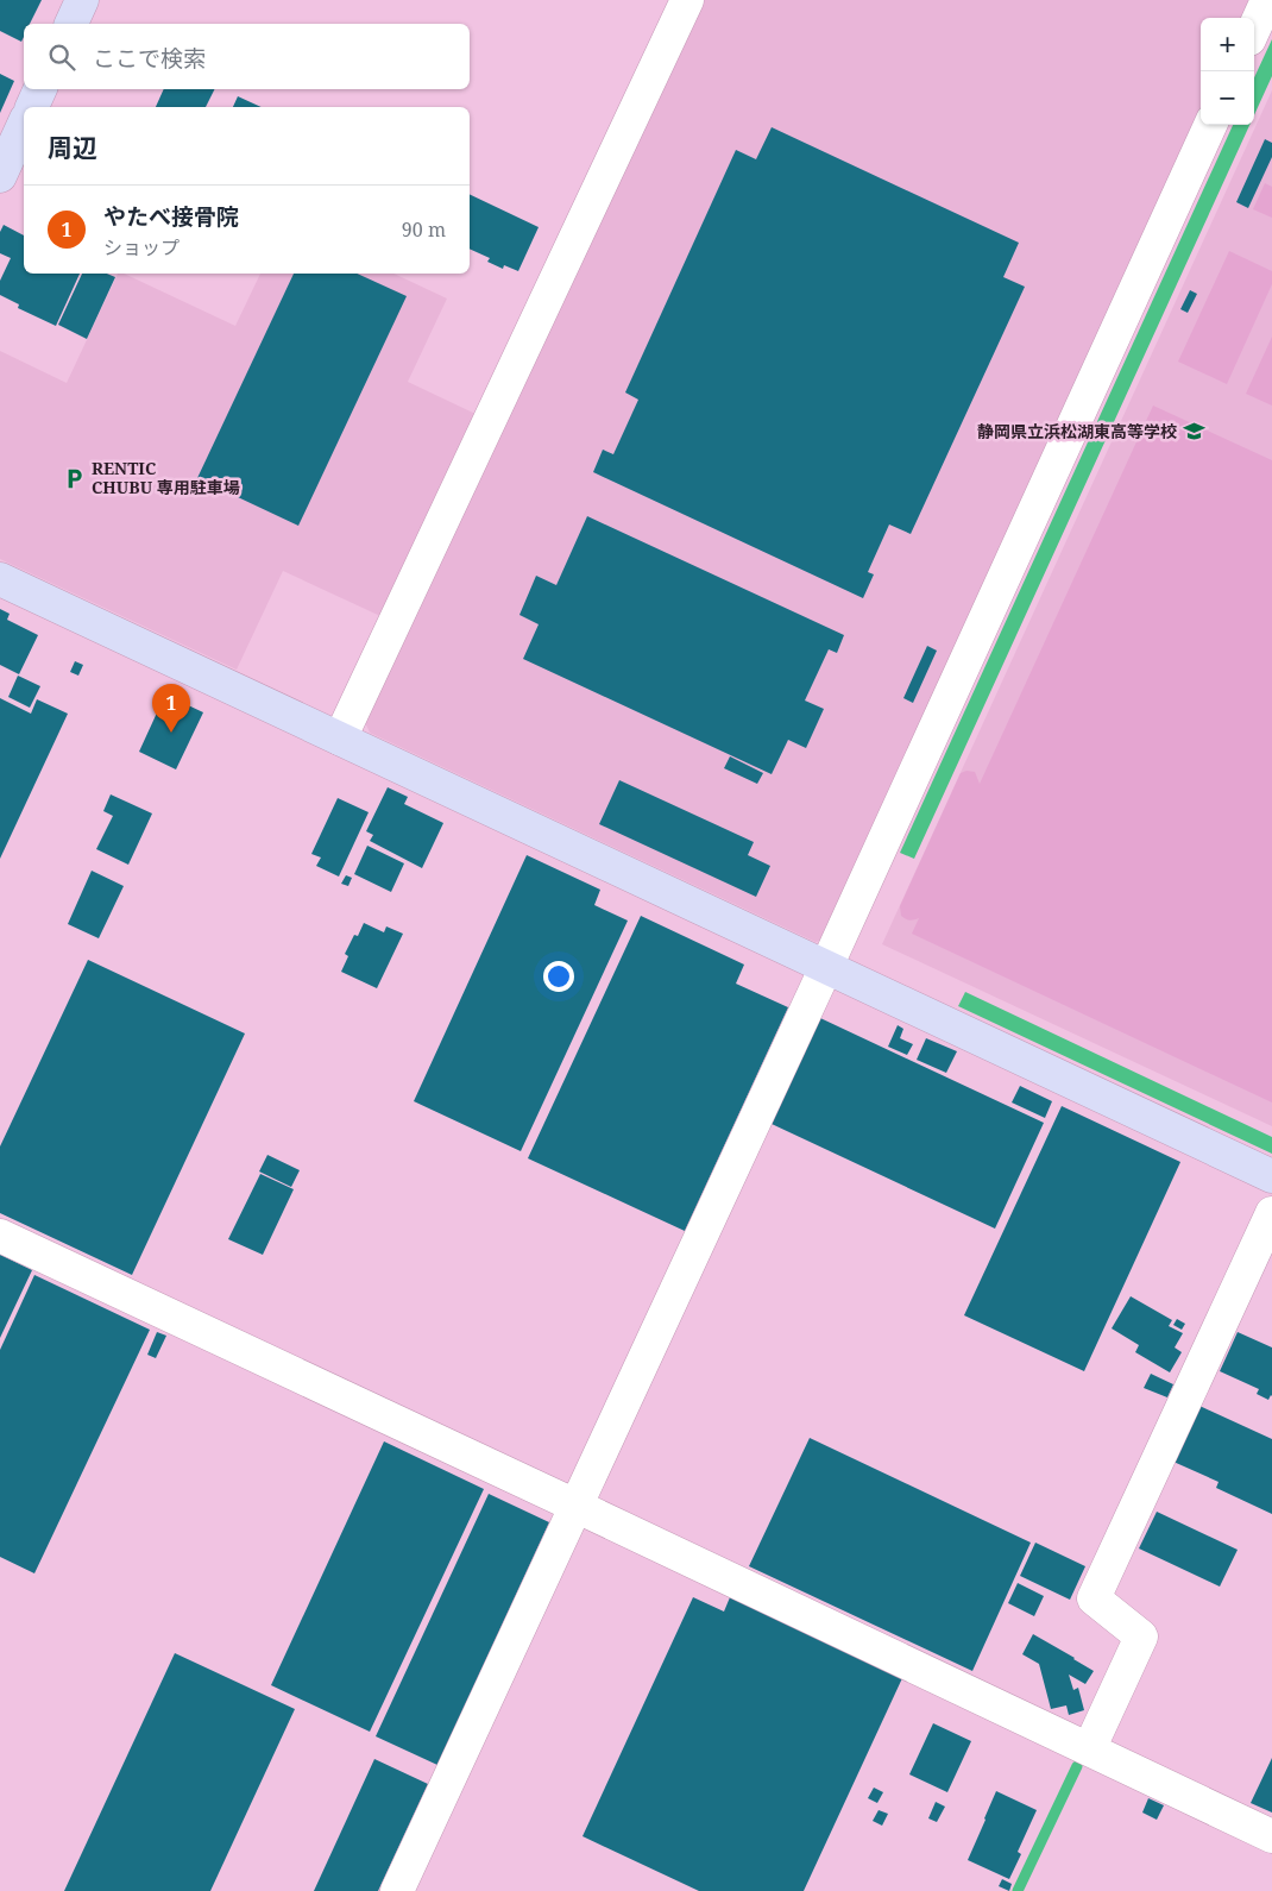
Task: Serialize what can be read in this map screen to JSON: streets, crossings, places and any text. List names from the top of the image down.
{
  "places": {
    "school or university": ["静岡県立浜松湖東高等学校"],
    "parking": ["RENTIC CHUBU 専用駐車場"]
  },
  "page": {
    "map_buttons": ["+", "−"],
    "search": "ここで検索",
    "heading": "周辺",
    "list": [
      {
        "mark": "1",
        "name": "やたべ接骨院",
        "note": "ショップ",
        "value": "90 m"
      }
    ],
    "pins": "1"
  }
}
